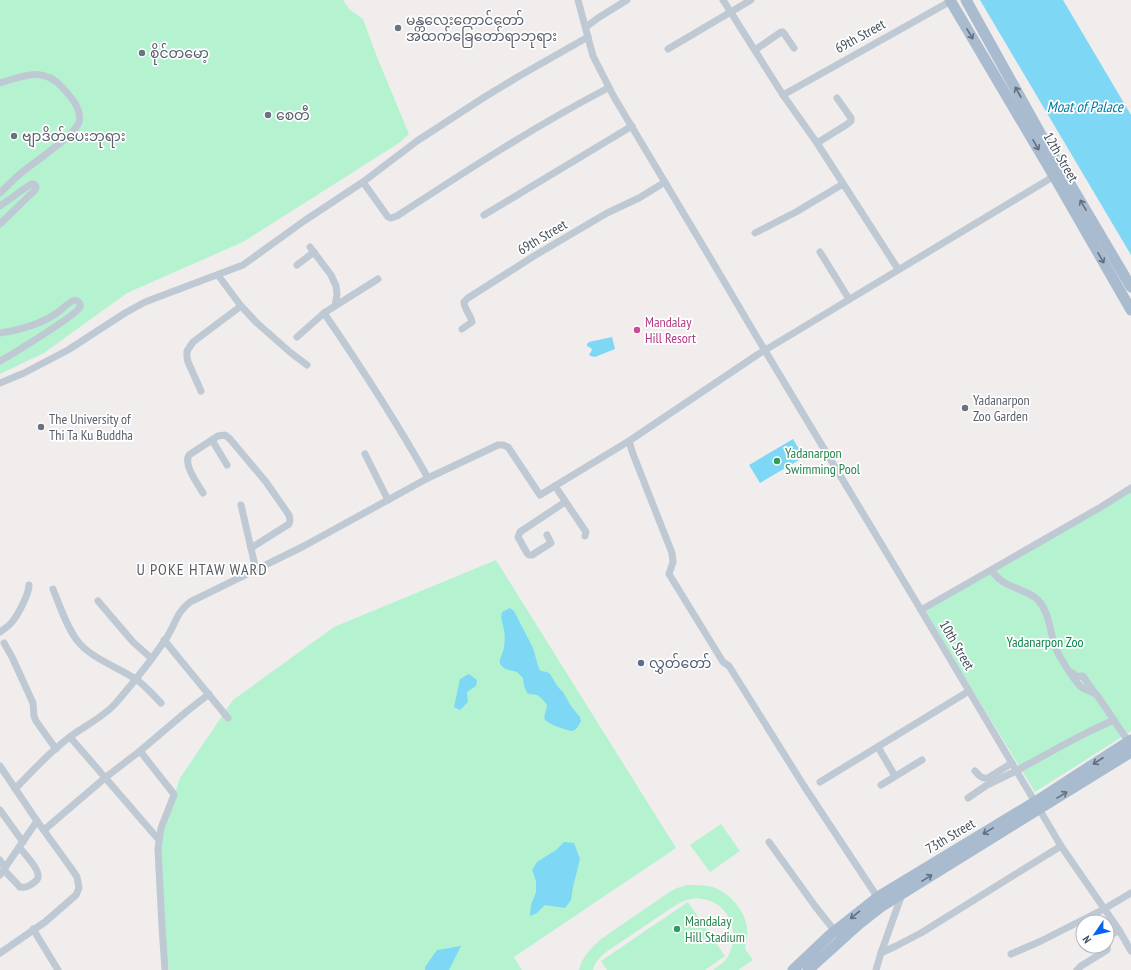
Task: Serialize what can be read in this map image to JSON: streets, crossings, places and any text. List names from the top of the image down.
{
  "streets": {
    "main road": ["12th Street", "73th Street"],
    "street": ["69th Street", "10th Street"]
  },
  "crossings": [
    ["69th Street", "12th Street"],
    ["69th Street", "10th Street"],
    ["10th Street", "73th Street"]
  ],
  "districts": ["U POKE HTAW WARD"],
  "water": ["Moat of Palace"],
  "parks": ["Yadanarpon Zoo"],
  "places": [
    "မန္တ‌လေးတောင်တော် အထက်ခြေတော်ရာဘုရား‌",
    "စိုင်တမော့",
    "စေတီ",
    "ဗျာဒိတ်ပေးဘုရား",
    "Mandalay Hill Resort",
    "Yadanarpon Zoo Garden",
    "The University of Thi Ta Ku Buddha",
    "Yadanarpon Swimming Pool",
    "လွှတ်တော်",
    "Mandalay Hill Stadium"
  ],
  "north": "bottom left"
}
